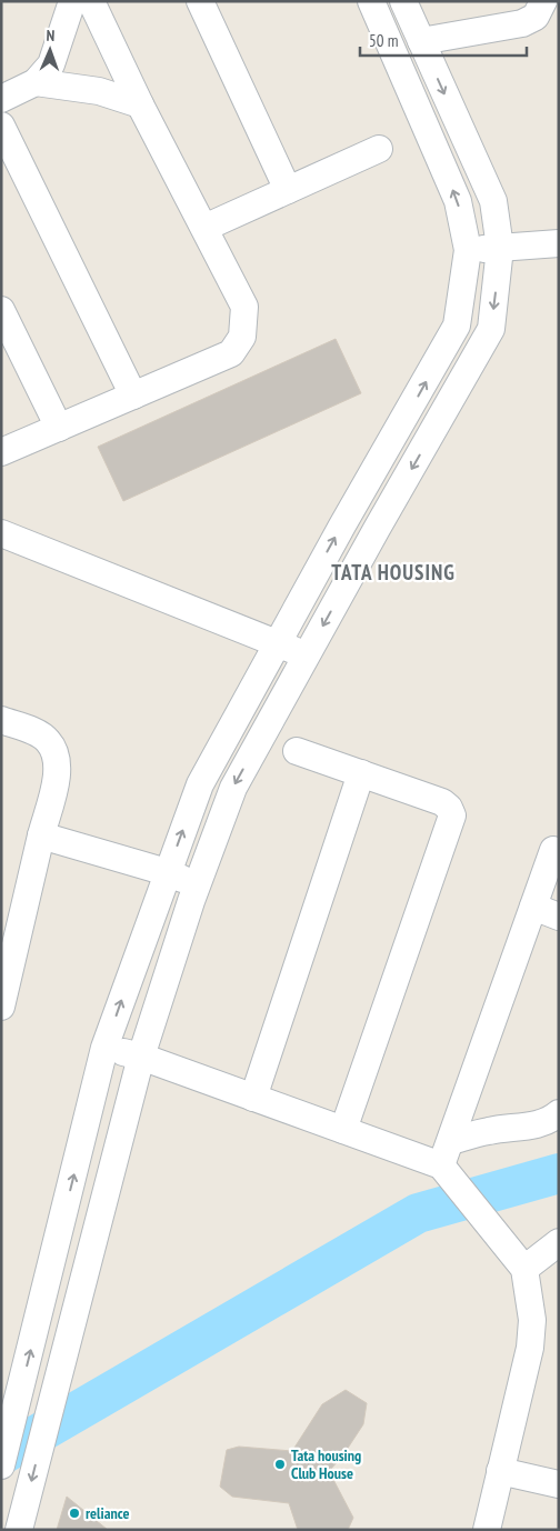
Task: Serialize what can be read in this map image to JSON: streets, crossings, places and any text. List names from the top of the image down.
{
  "districts": ["TATA HOUSING"],
  "places": ["Tata housing Club House", "reliance"],
  "scale_bar": "50 m",
  "north": "top"
}
